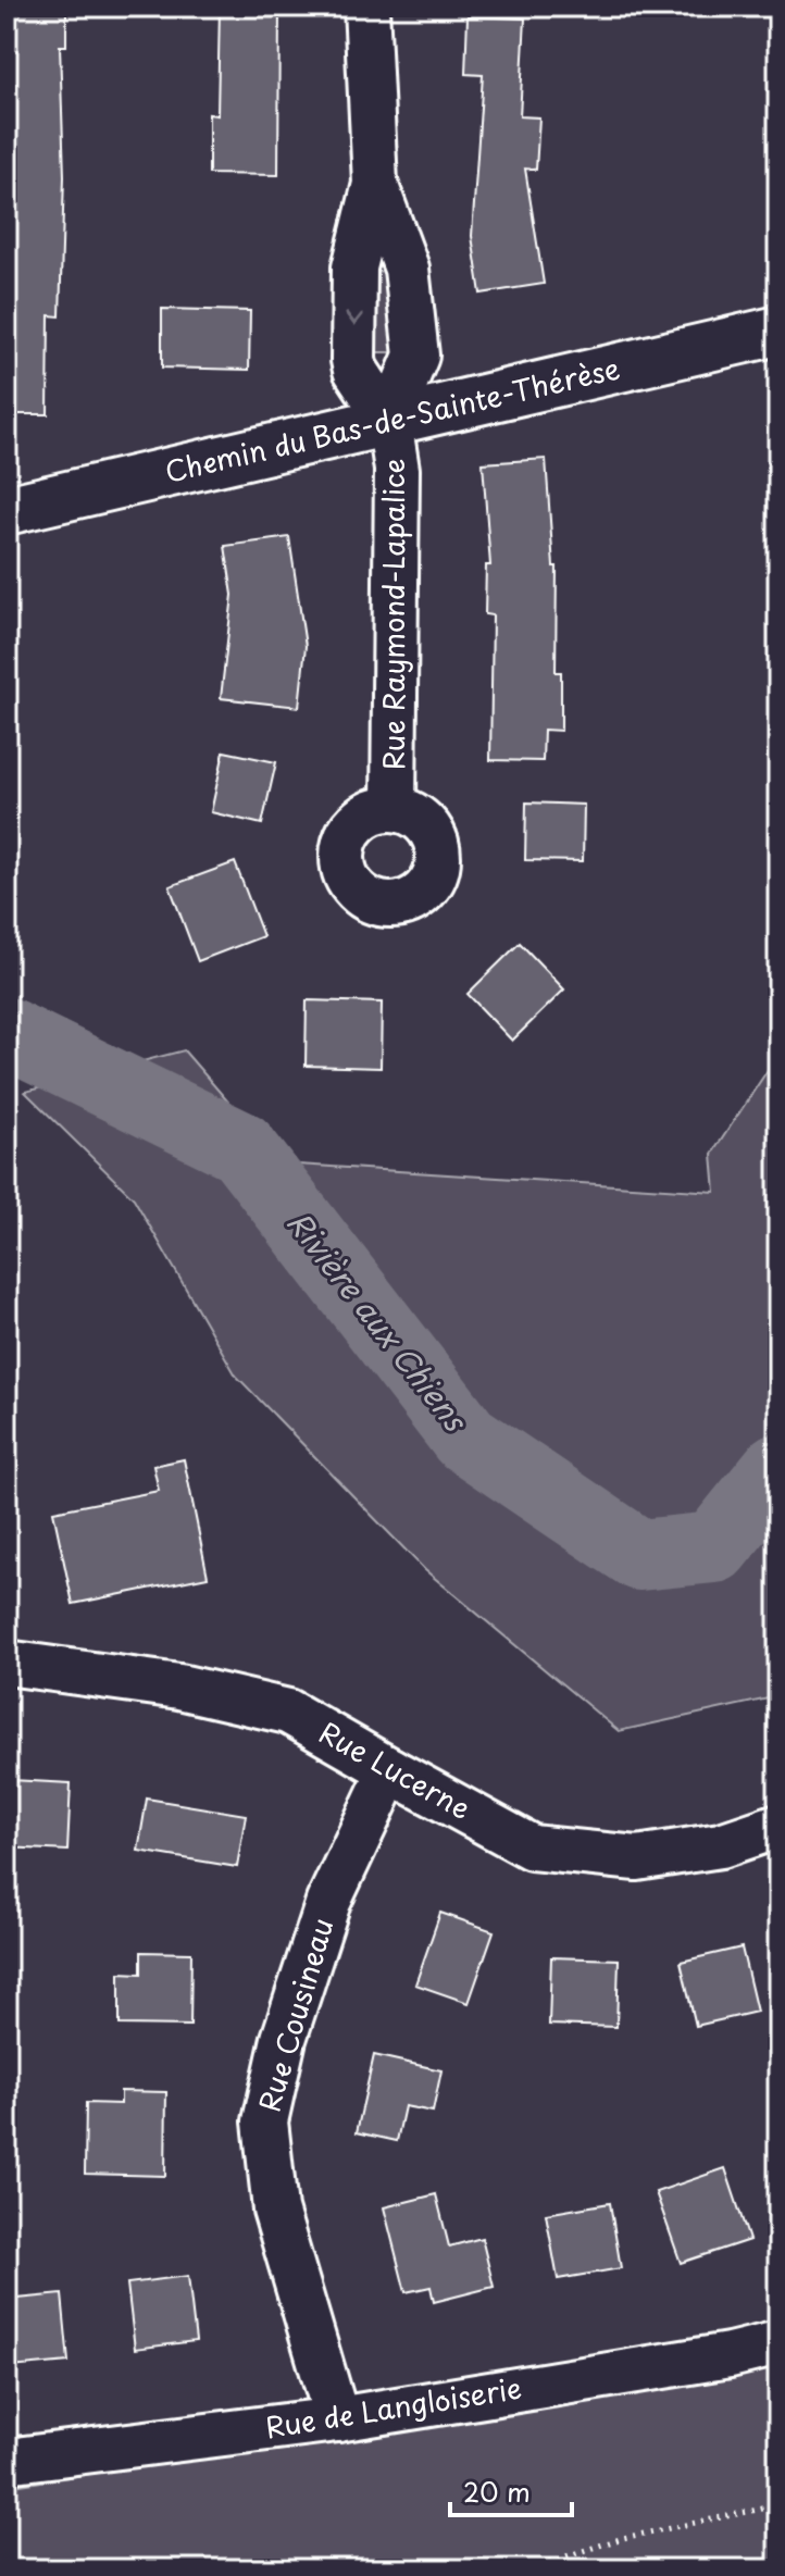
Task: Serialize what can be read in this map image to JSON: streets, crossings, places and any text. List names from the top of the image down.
{
  "streets": {
    "street": [
      "Chemin du Bas-de-Sainte-Thérèse",
      "Rue Raymond-Lapalice",
      "Rue Lucerne",
      "Rue Cousineau",
      "Rue de Langloiserie"
    ]
  },
  "crossings": [
    ["Chemin du Bas-de-Sainte-Thérèse", "Rue Raymond-Lapalice"],
    ["Rue Lucerne", "Rue Cousineau"],
    ["Rue Cousineau", "Rue de Langloiserie"]
  ],
  "water": ["Rivière aux Chiens"],
  "scale_bar": "20 m"
}
